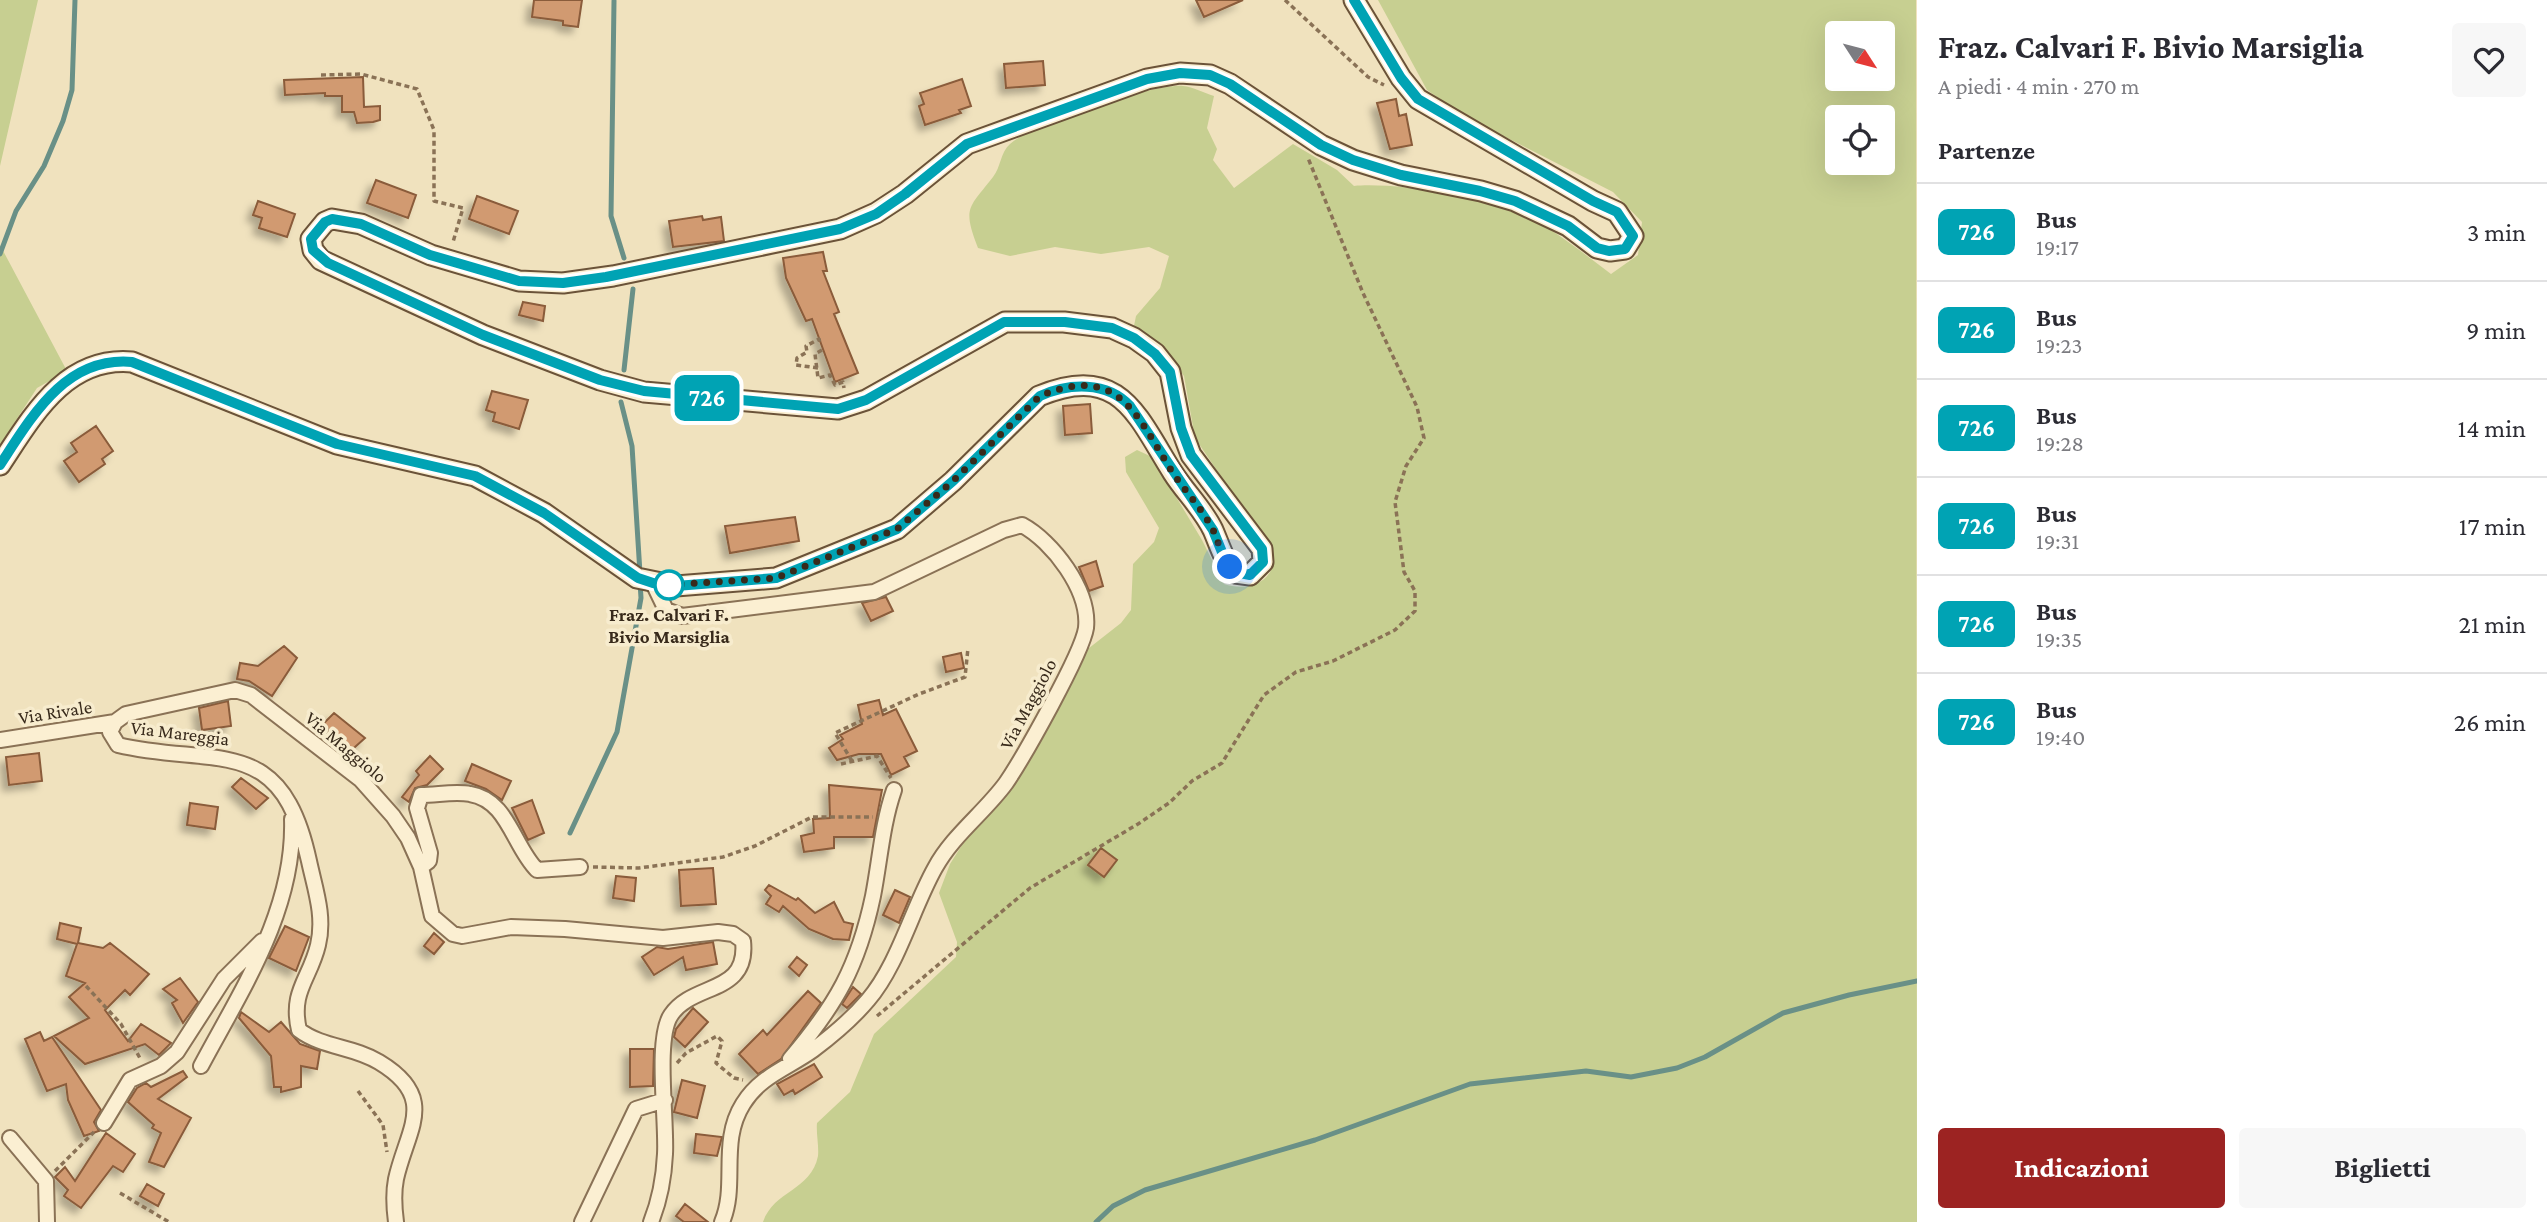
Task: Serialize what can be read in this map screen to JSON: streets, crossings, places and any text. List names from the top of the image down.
{
  "streets": {
    "street": ["Via Maggiolo", "Via Rivale", "Via Mareggia"]
  },
  "crossings": [
    ["Via Maggiolo", "Via Rivale"],
    ["Via Maggiolo", "Via Mareggia"],
    ["Via Rivale", "Via Mareggia"]
  ],
  "places": ["Fraz. Calvari F. Bivio Marsiglia"],
  "lines": ["bus line 726"],
  "north": "bottom right",
  "page": {
    "on_map": "726",
    "heading": [
      ["Fraz. Calvari F. Bivio Marsiglia", "A piedi · 4 min · 270 m"],
      "Partenze"
    ],
    "list": [
      {
        "mark": "726",
        "name": "Bus",
        "note": "19:17",
        "value": "3 min"
      },
      {
        "mark": "726",
        "name": "Bus",
        "note": "19:23",
        "value": "9 min"
      },
      {
        "mark": "726",
        "name": "Bus",
        "note": "19:28",
        "value": "14 min"
      },
      {
        "mark": "726",
        "name": "Bus",
        "note": "19:31",
        "value": "17 min"
      },
      {
        "mark": "726",
        "name": "Bus",
        "note": "19:35",
        "value": "21 min"
      },
      {
        "mark": "726",
        "name": "Bus",
        "note": "19:40",
        "value": "26 min"
      }
    ],
    "buttons": ["Indicazioni", "Biglietti"]
  }
}
